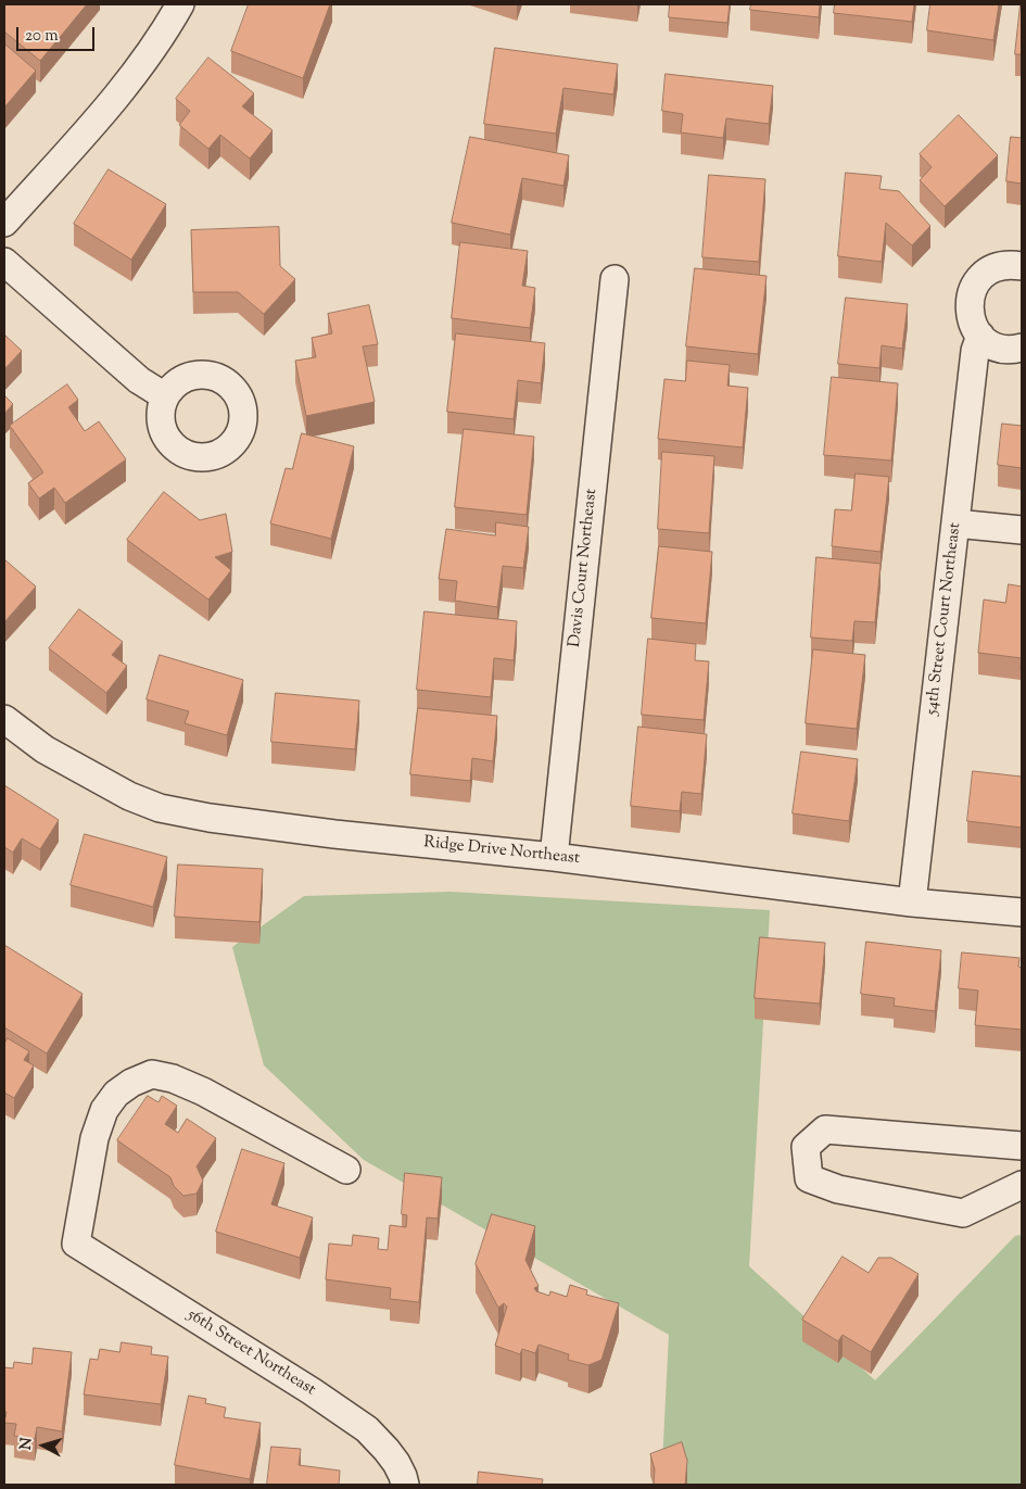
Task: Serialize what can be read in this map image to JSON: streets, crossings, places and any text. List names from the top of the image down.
{
  "streets": {
    "street": [
      "Davis Court Northeast",
      "54th Street Court Northeast",
      "Ridge Drive Northeast",
      "56th Street Northeast"
    ]
  },
  "crossings": [
    ["Davis Court Northeast", "Ridge Drive Northeast"],
    ["54th Street Court Northeast", "Ridge Drive Northeast"]
  ],
  "scale_bar": "20 m",
  "north": "left"
}
